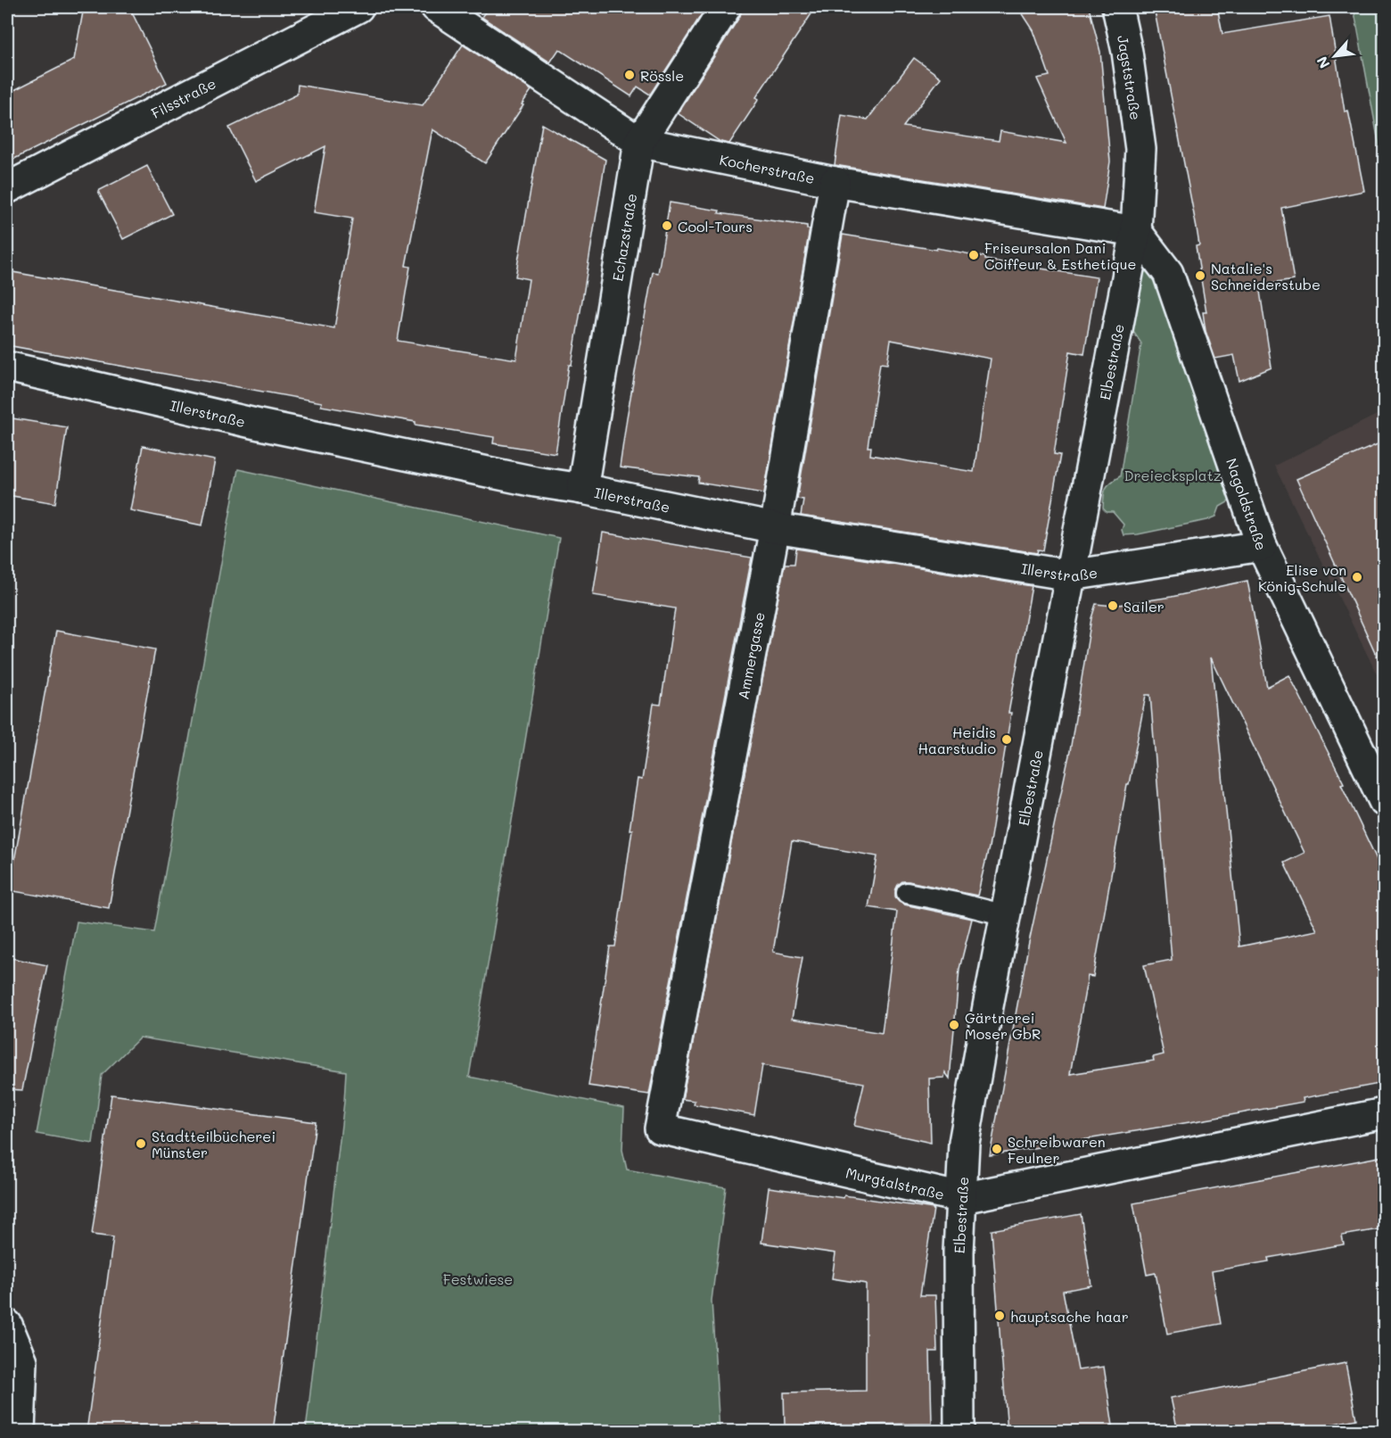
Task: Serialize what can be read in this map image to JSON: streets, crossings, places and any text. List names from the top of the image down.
{
  "streets": {
    "street": [
      "Jagststraße",
      "Filsstraße",
      "Kocherstraße",
      "Echazstraße",
      "Elbestraße",
      "Illerstraße",
      "Nagoldstraße",
      "Ammergasse",
      "Murgtalstraße"
    ]
  },
  "crossings": [
    ["Jagststraße", "Elbestraße"],
    ["Kocherstraße", "Echazstraße"],
    ["Kocherstraße", "Elbestraße"],
    ["Kocherstraße", "Nagoldstraße"],
    ["Kocherstraße", "Ammergasse"],
    ["Echazstraße", "Illerstraße"],
    ["Elbestraße", "Illerstraße"],
    ["Elbestraße", "Nagoldstraße"],
    ["Elbestraße", "Murgtalstraße"],
    ["Illerstraße", "Nagoldstraße"],
    ["Illerstraße", "Ammergasse"],
    ["Ammergasse", "Murgtalstraße"]
  ],
  "parks": ["Dreiecksplatz", "Festwiese"],
  "places": [
    "Rössle",
    "Cool-Tours",
    "Friseursalon Dani Coiffeur & Esthetique",
    "Natalie's Schneiderstube",
    "Elise von König-Schule",
    "Sailer",
    "Heidis Haarstudio",
    "Gärtnerei Moser GbR",
    "Stadtteilbücherei Münster",
    "Schreibwaren Feulner",
    "hauptsache haar"
  ],
  "north": "bottom left"
}
